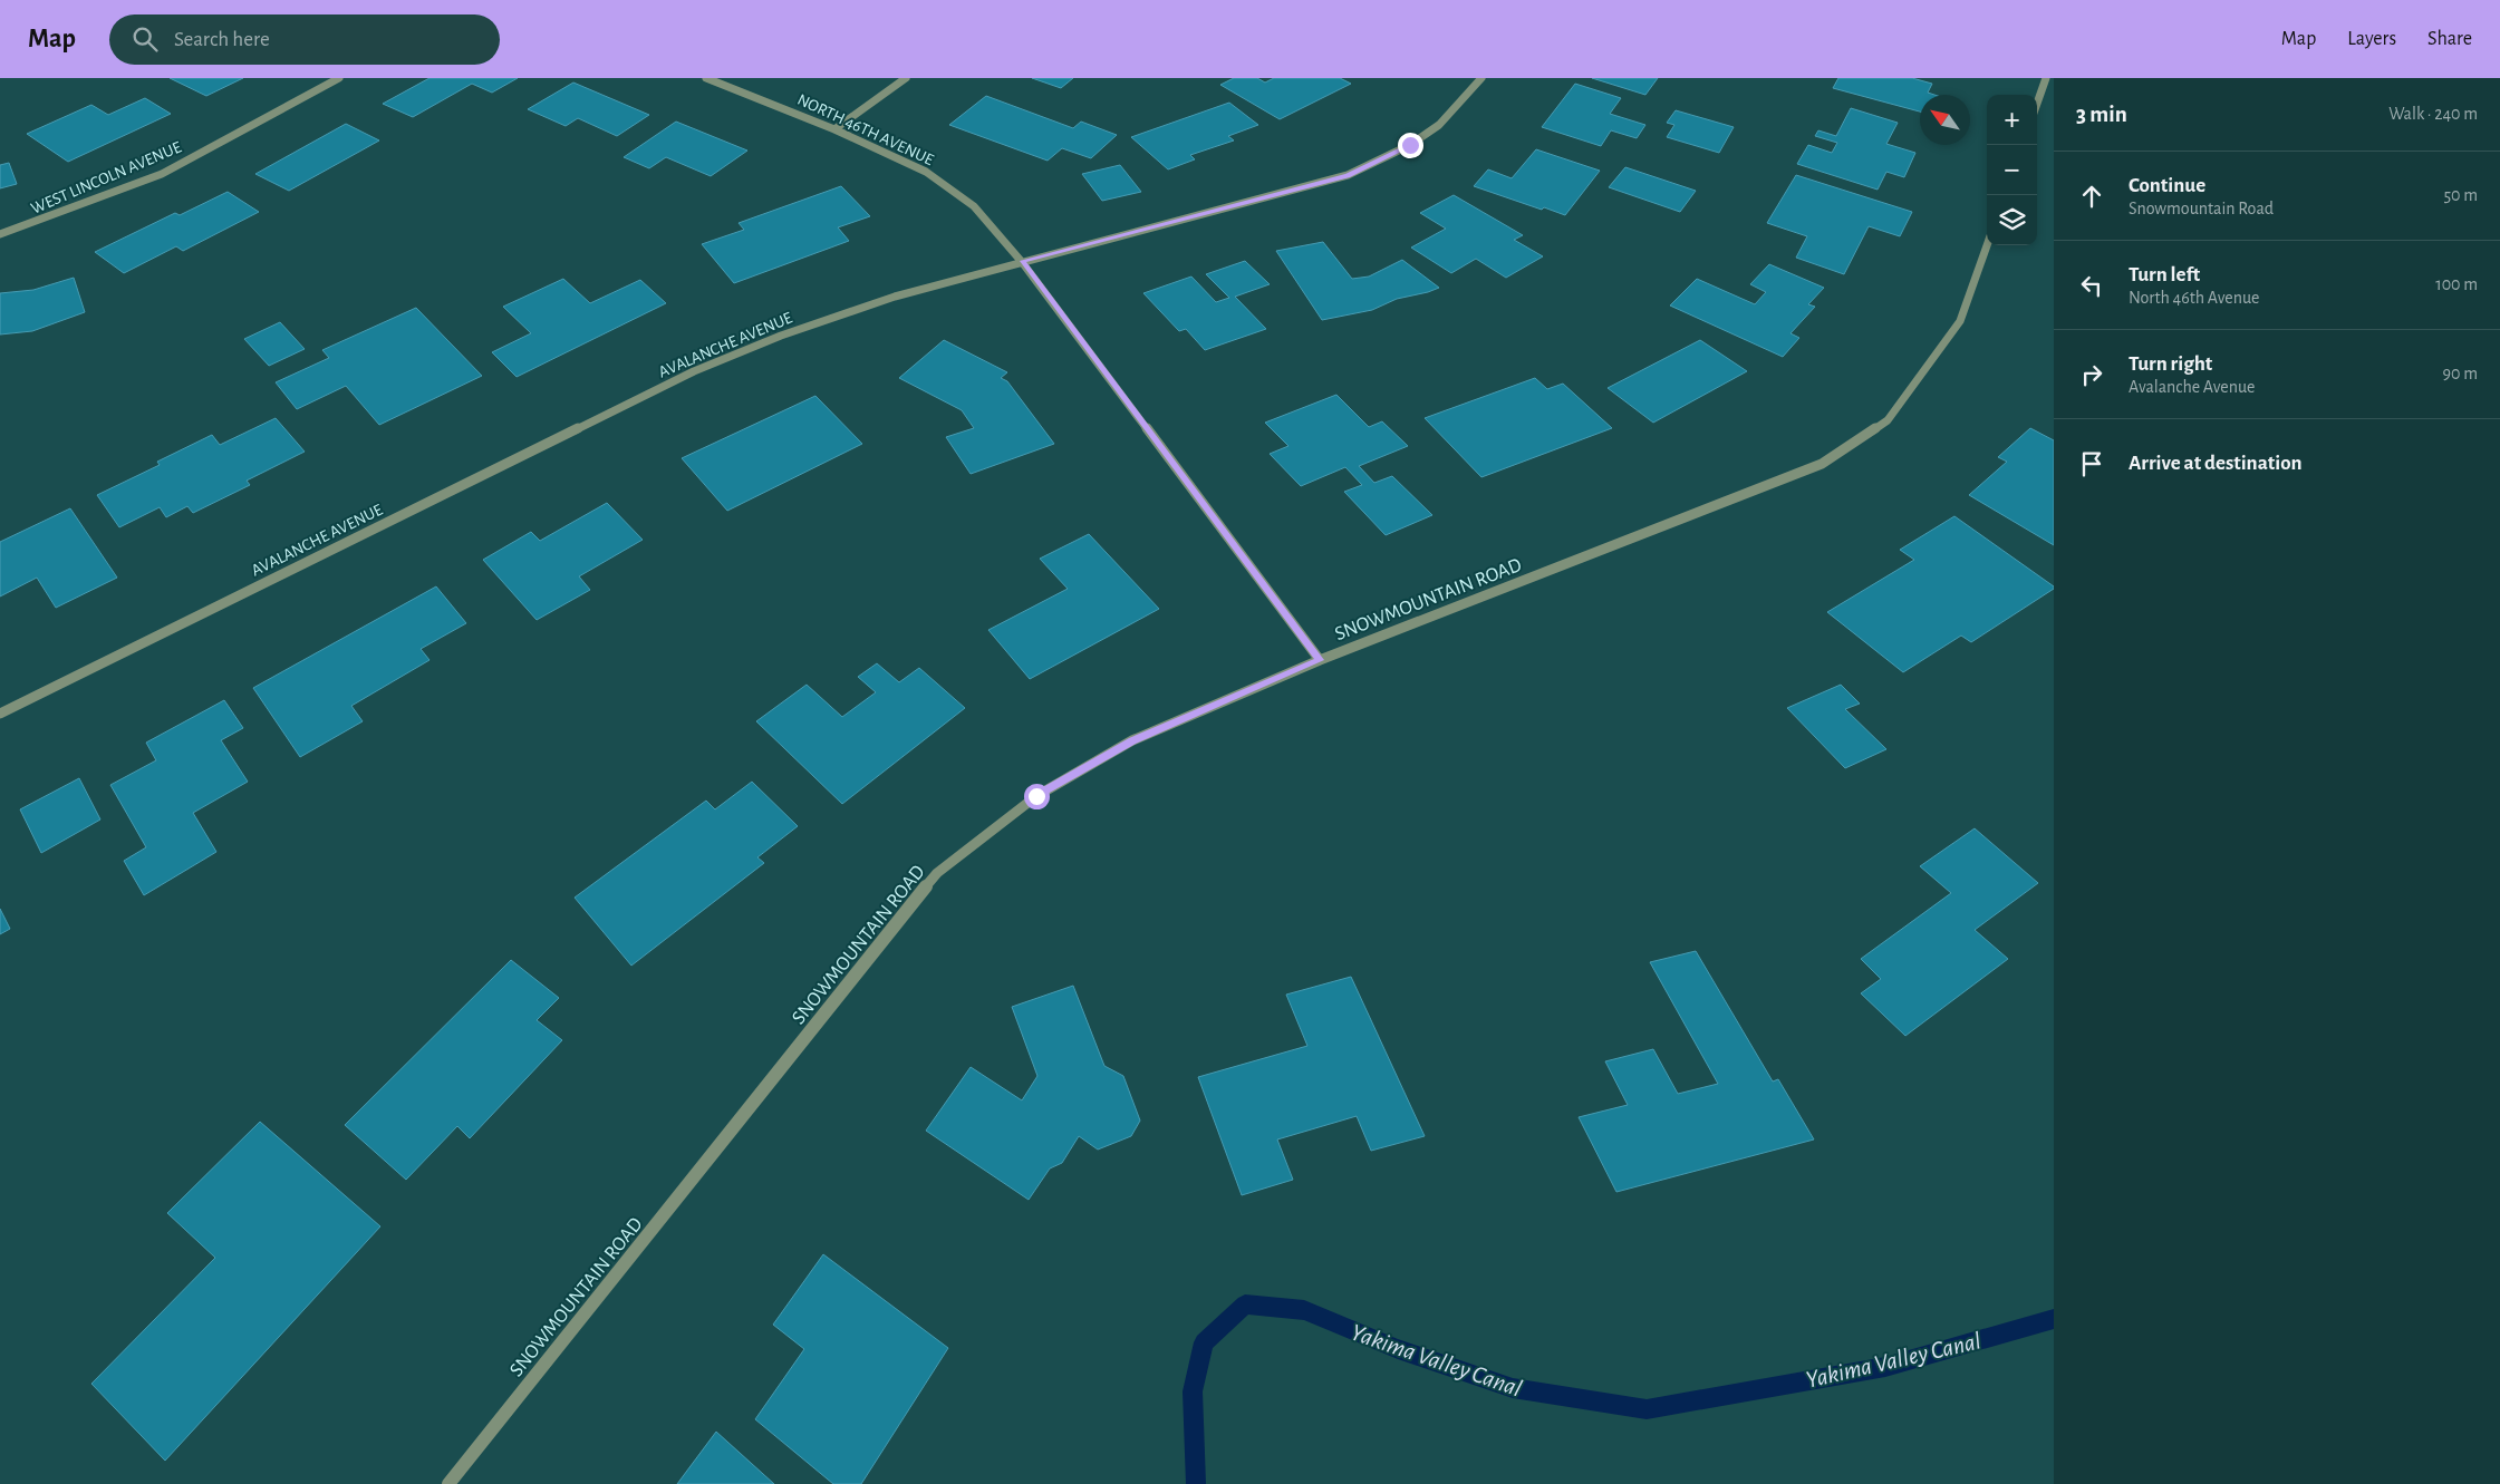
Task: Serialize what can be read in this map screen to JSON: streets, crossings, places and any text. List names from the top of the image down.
{
  "streets": {
    "street": [
      "NORTH 46TH AVENUE",
      "WEST LINCOLN AVENUE",
      "AVALANCHE AVENUE",
      "SNOWMOUNTAIN ROAD"
    ]
  },
  "crossings": [
    ["NORTH 46TH AVENUE", "AVALANCHE AVENUE"],
    ["NORTH 46TH AVENUE", "SNOWMOUNTAIN ROAD"]
  ],
  "water": ["Yakima Valley Canal"],
  "north": "top left",
  "page": {
    "header": "Map",
    "search": "Search here",
    "nav": ["Map", "Layers", "Share"],
    "heading": ["3 min", "Walk · 240 m"],
    "map_buttons": ["+", "−"],
    "list": [
      ["Continue", "Snowmountain Road", "50 m"],
      ["Turn left", "North 46th Avenue", "100 m"],
      ["Turn right", "Avalanche Avenue", "90 m"],
      "Arrive at destination"
    ]
  }
}
